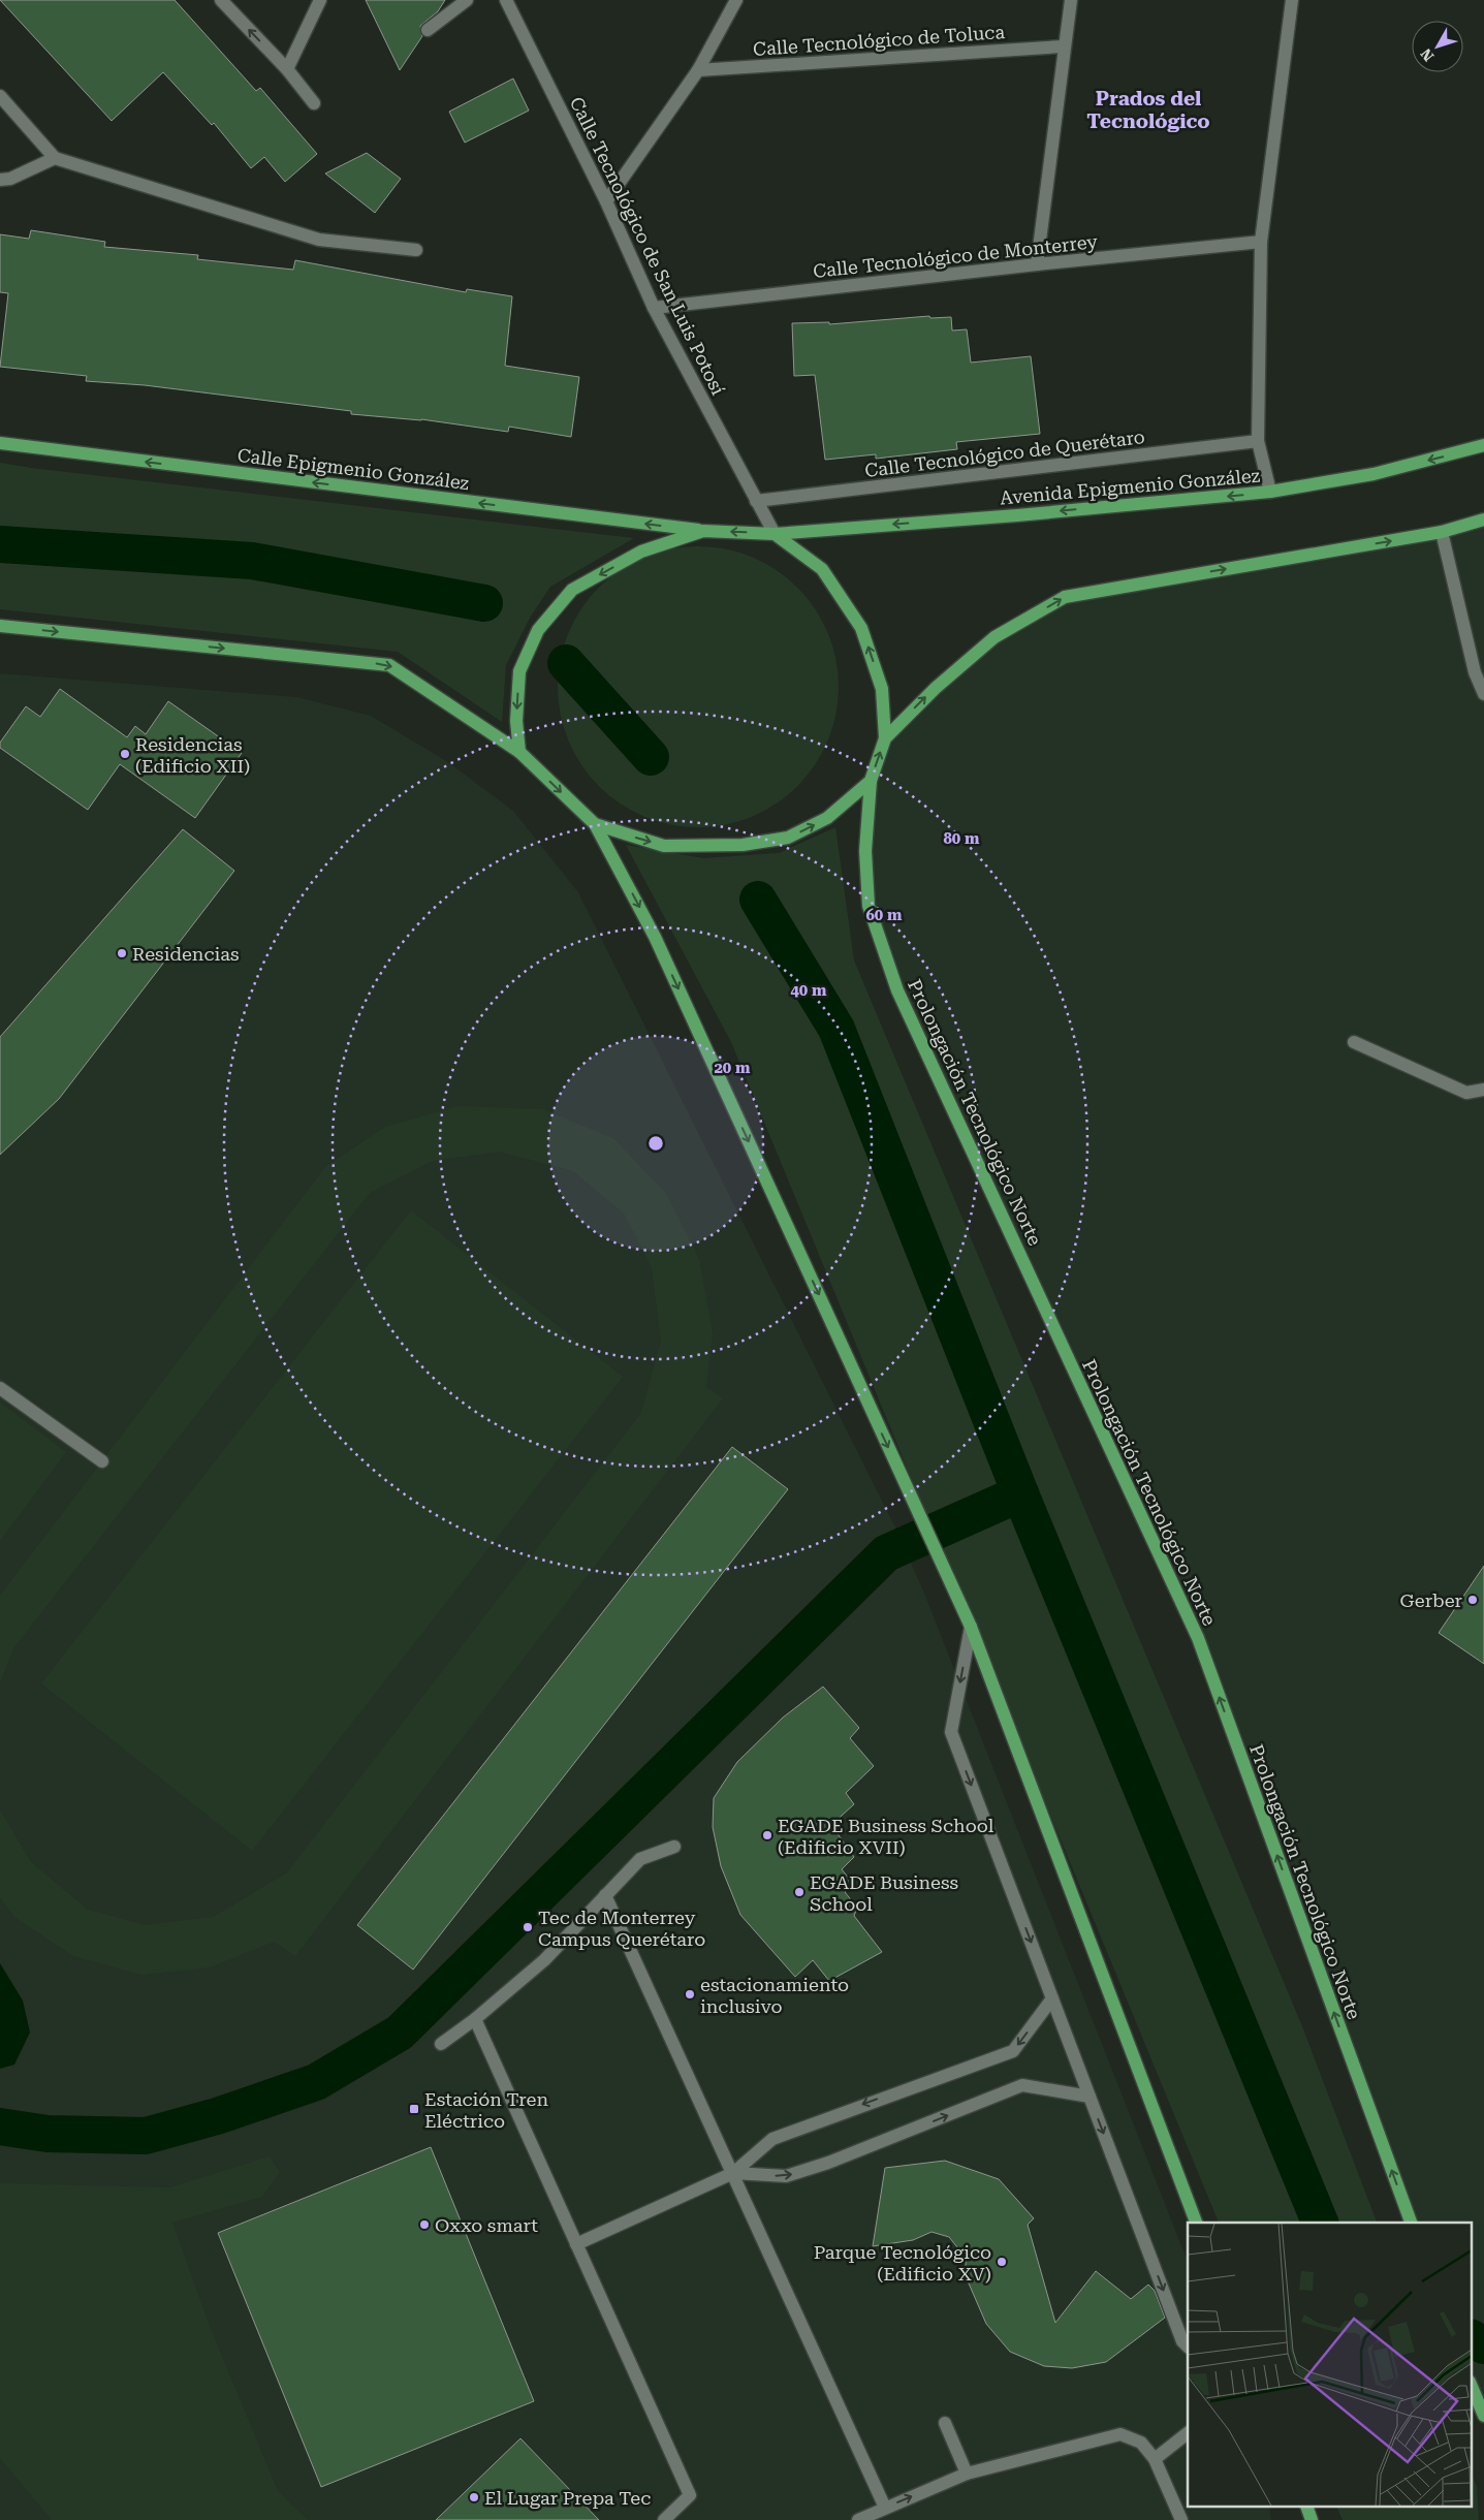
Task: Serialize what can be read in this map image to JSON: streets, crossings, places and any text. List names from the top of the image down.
{
  "streets": {
    "main road": ["Calle Epigmenio González", "Avenida Epigmenio González", "Prolongación Tecnológico Norte"],
    "street": [
      "Calle Tecnológico de Toluca",
      "Calle Tecnológico de San Luis Potosí",
      "Calle Tecnológico de Monterrey",
      "Calle Tecnológico de Querétaro"
    ]
  },
  "crossings": [
    ["Calle Tecnológico de San Luis Potosí", "Calle Tecnológico de Monterrey"],
    ["Calle Tecnológico de San Luis Potosí", "Calle Tecnológico de Querétaro"],
    ["Calle Tecnológico de San Luis Potosí", "Calle Epigmenio González"],
    ["Calle Tecnológico de San Luis Potosí", "Avenida Epigmenio González"],
    ["Calle Epigmenio González", "Avenida Epigmenio González"]
  ],
  "one_way": ["Calle Epigmenio González", "Prolongación Tecnológico Norte"],
  "districts": ["Prados del Tecnológico"],
  "places": {
    "other": [
      "Residencias (Edificio XII)",
      "Residencias",
      "Gerber",
      "EGADE Business School (Edificio XVII)",
      "EGADE Business School",
      "Tec de Monterrey Campus Querétaro",
      "estacionamiento inclusivo",
      "Oxxo smart",
      "Parque Tecnológico (Edificio XV)",
      "El Lugar Prepa Tec"
    ],
    "transit": ["Estación Tren Eléctrico"]
  },
  "north": "bottom left",
  "rings": [
    "80 m",
    "60 m",
    "40 m",
    "20 m"
  ]
}
